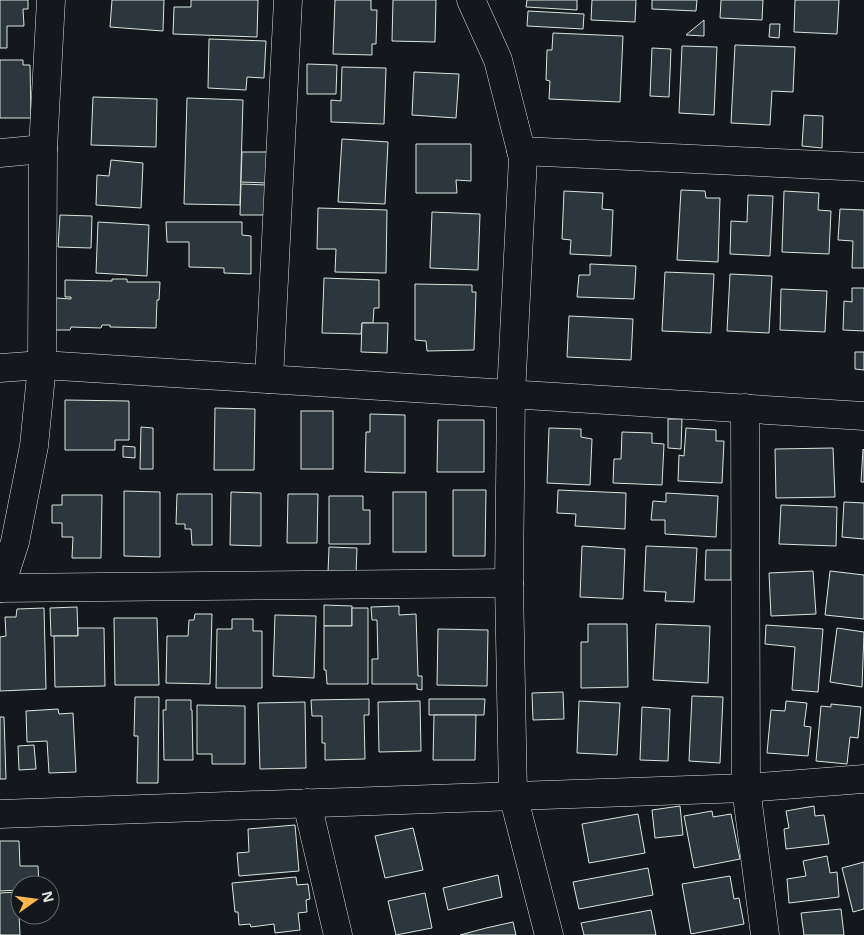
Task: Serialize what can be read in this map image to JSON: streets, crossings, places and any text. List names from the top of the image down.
{
  "north": "right"
}
